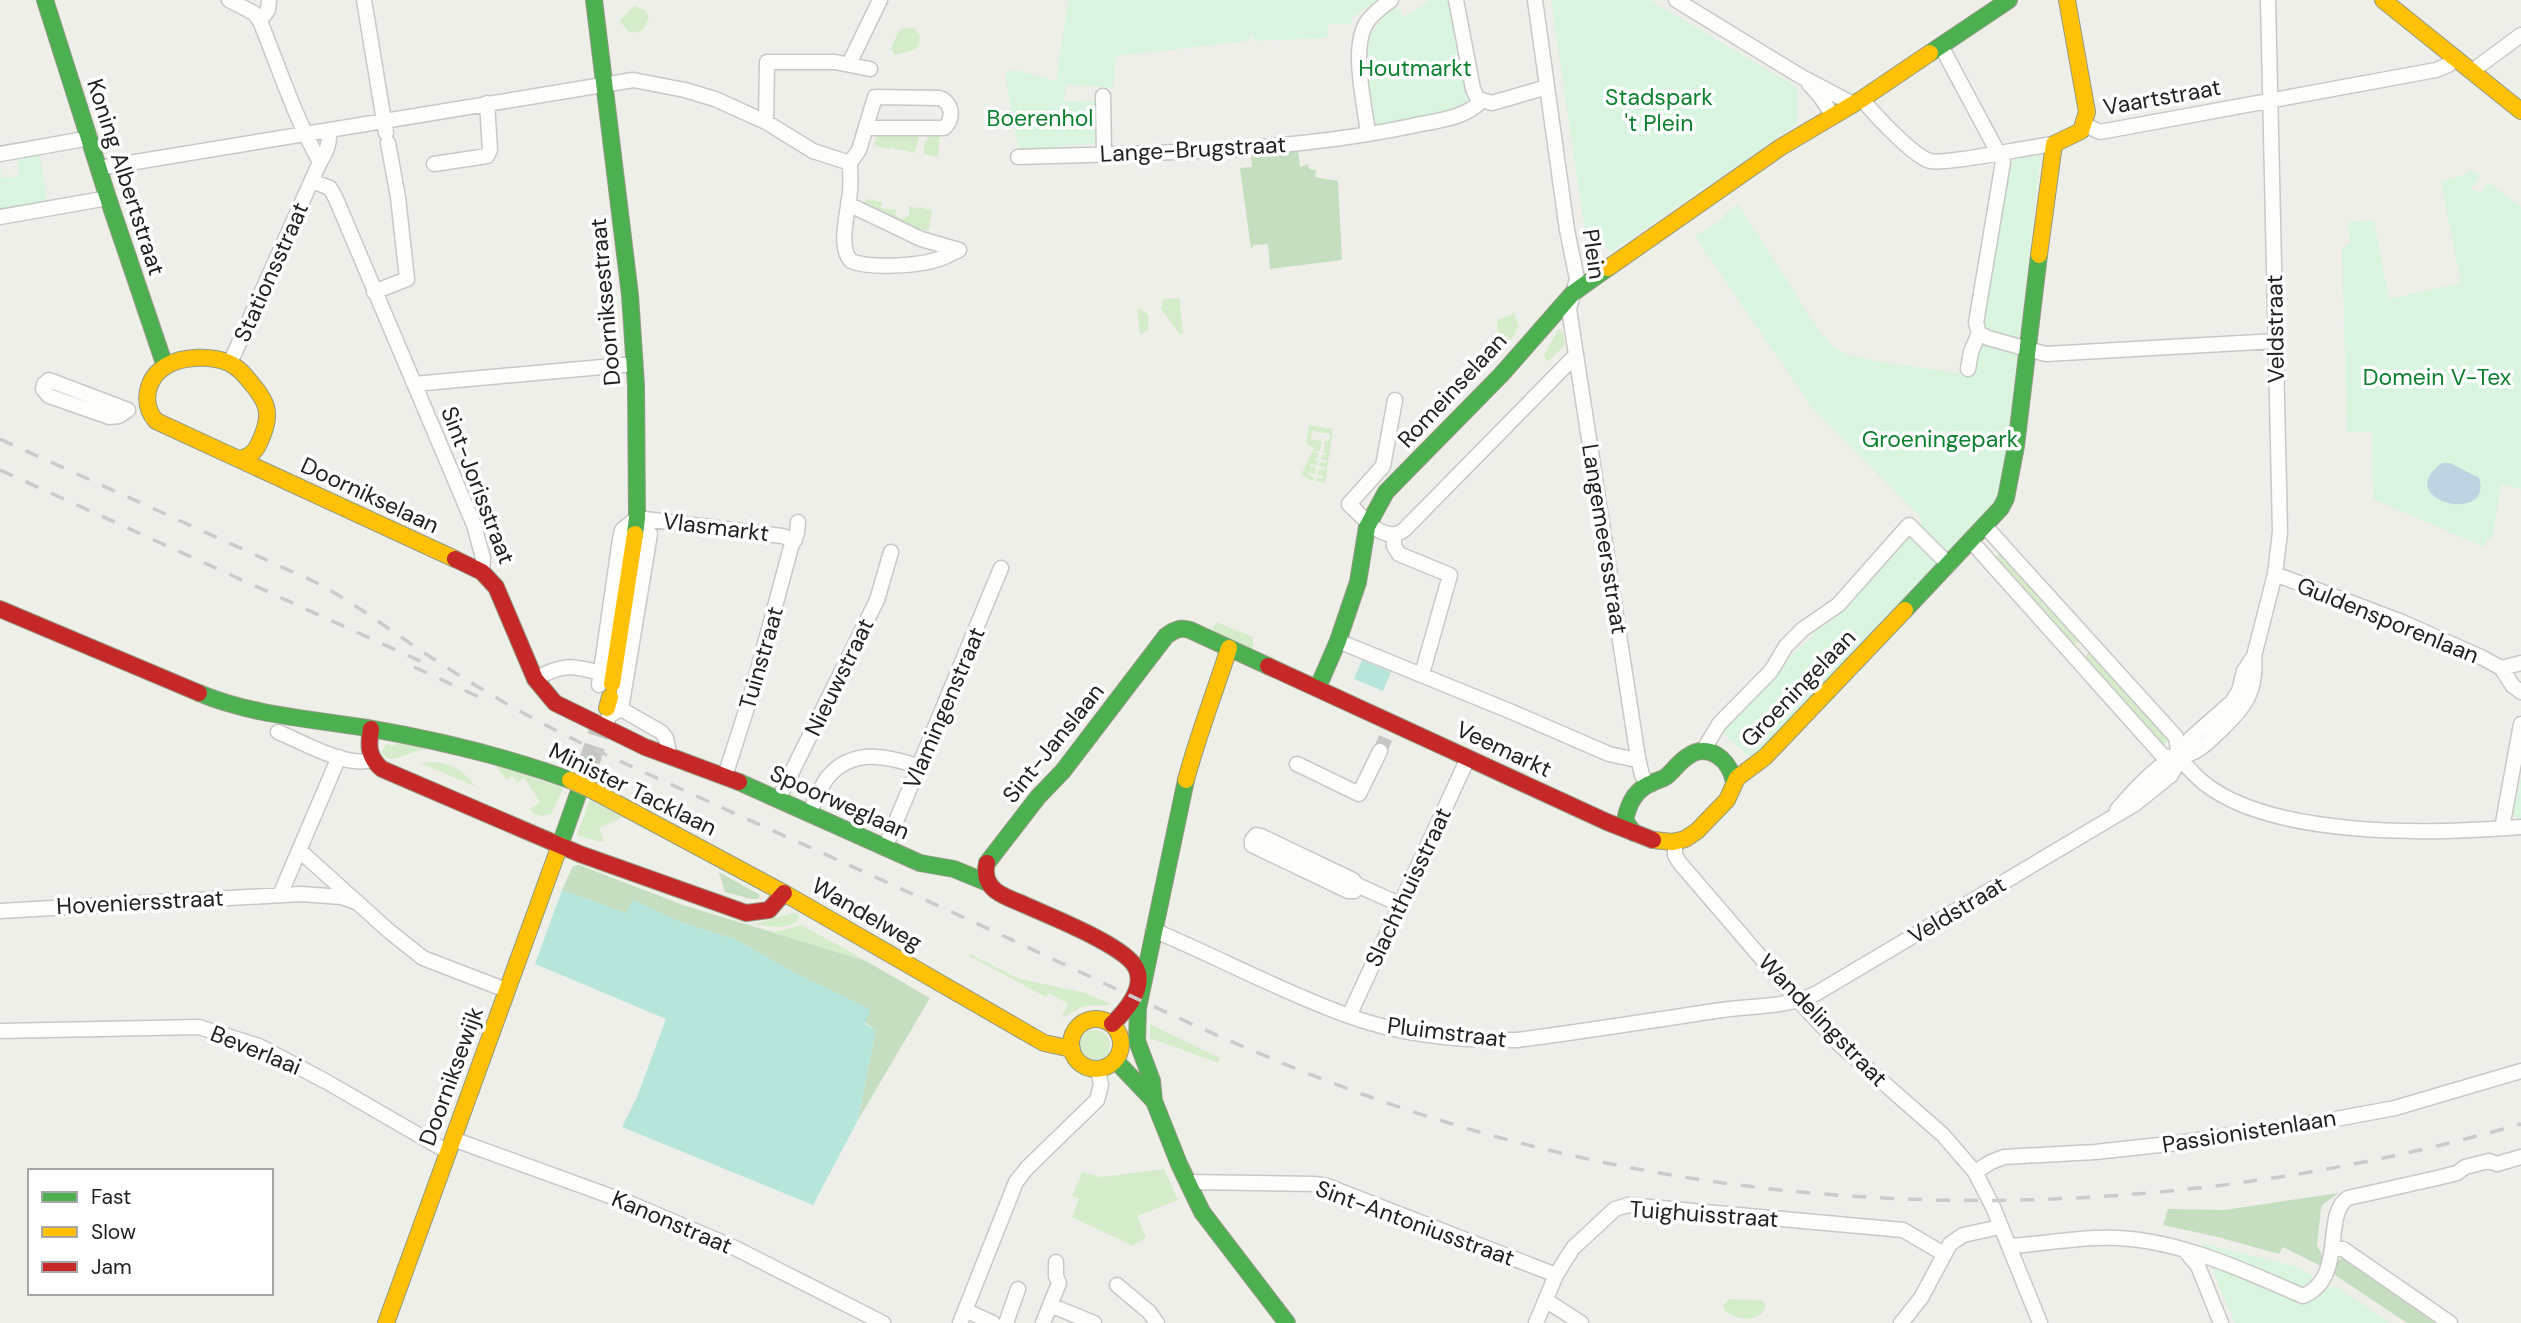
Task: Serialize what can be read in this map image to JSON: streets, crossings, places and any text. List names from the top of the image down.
{
  "streets": {
    "main road": [
      "Vaartstraat",
      "Koning Albertstraat",
      "Plein",
      "Doorniksestraat",
      "Romeinselaan",
      "Sint-Jorisstraat",
      "Doornikselaan",
      "Groeningelaan",
      "Sint-Janslaan",
      "Veemarkt",
      "Minister Tacklaan",
      "Spoorweglaan",
      "Wandelweg",
      "Doorniksewijk"
    ],
    "street": [
      "Lange-Brugstraat",
      "Stationsstraat",
      "Veldstraat",
      "Vlasmarkt",
      "Langemeersstraat",
      "Guldensporenlaan",
      "Tuinstraat",
      "Nieuwstraat",
      "Vlamingenstraat",
      "Slachthuisstraat",
      "Hoveniersstraat",
      "Wandelingstraat",
      "Pluimstraat",
      "Beverlaai",
      "Passionistenlaan",
      "Tuighuisstraat",
      "Kanonstraat",
      "Sint-Antoniusstraat"
    ]
  },
  "crossings": [
    ["Vaartstraat", "Plein"],
    ["Vaartstraat", "Veldstraat"],
    ["Vaartstraat", "Groeningelaan"],
    ["Koning Albertstraat", "Stationsstraat"],
    ["Koning Albertstraat", "Doornikselaan"],
    ["Plein", "Romeinselaan"],
    ["Plein", "Langemeersstraat"],
    ["Stationsstraat", "Sint-Jorisstraat"],
    ["Stationsstraat", "Doornikselaan"],
    ["Doorniksestraat", "Vlasmarkt"],
    ["Veldstraat", "Guldensporenlaan"],
    ["Veldstraat", "Wandelingstraat"],
    ["Veldstraat", "Pluimstraat"],
    ["Romeinselaan", "Langemeersstraat"],
    ["Romeinselaan", "Veemarkt"],
    ["Sint-Jorisstraat", "Doornikselaan"],
    ["Sint-Jorisstraat", "Spoorweglaan"],
    ["Vlasmarkt", "Tuinstraat"],
    ["Langemeersstraat", "Groeningelaan"],
    ["Langemeersstraat", "Veemarkt"],
    ["Tuinstraat", "Spoorweglaan"],
    ["Nieuwstraat", "Spoorweglaan"],
    ["Groeningelaan", "Veemarkt"],
    ["Groeningelaan", "Wandelingstraat"],
    ["Vlamingenstraat", "Spoorweglaan"],
    ["Sint-Janslaan", "Veemarkt"],
    ["Sint-Janslaan", "Spoorweglaan"],
    ["Veemarkt", "Slachthuisstraat"],
    ["Veemarkt", "Wandelingstraat"],
    ["Minister Tacklaan", "Wandelweg"],
    ["Slachthuisstraat", "Pluimstraat"],
    ["Hoveniersstraat", "Doorniksewijk"],
    ["Wandelweg", "Doorniksewijk"],
    ["Wandelingstraat", "Pluimstraat"],
    ["Wandelingstraat", "Passionistenlaan"],
    ["Beverlaai", "Doorniksewijk"],
    ["Beverlaai", "Kanonstraat"],
    ["Doorniksewijk", "Kanonstraat"],
    ["Tuighuisstraat", "Sint-Antoniusstraat"]
  ],
  "parks": [
    "Houtmarkt",
    "Stadspark 't Plein",
    "Boerenhol",
    "Domein V-Tex",
    "Groeningepark"
  ],
  "legend": ["Fast", "Slow", "Jam"]
}
